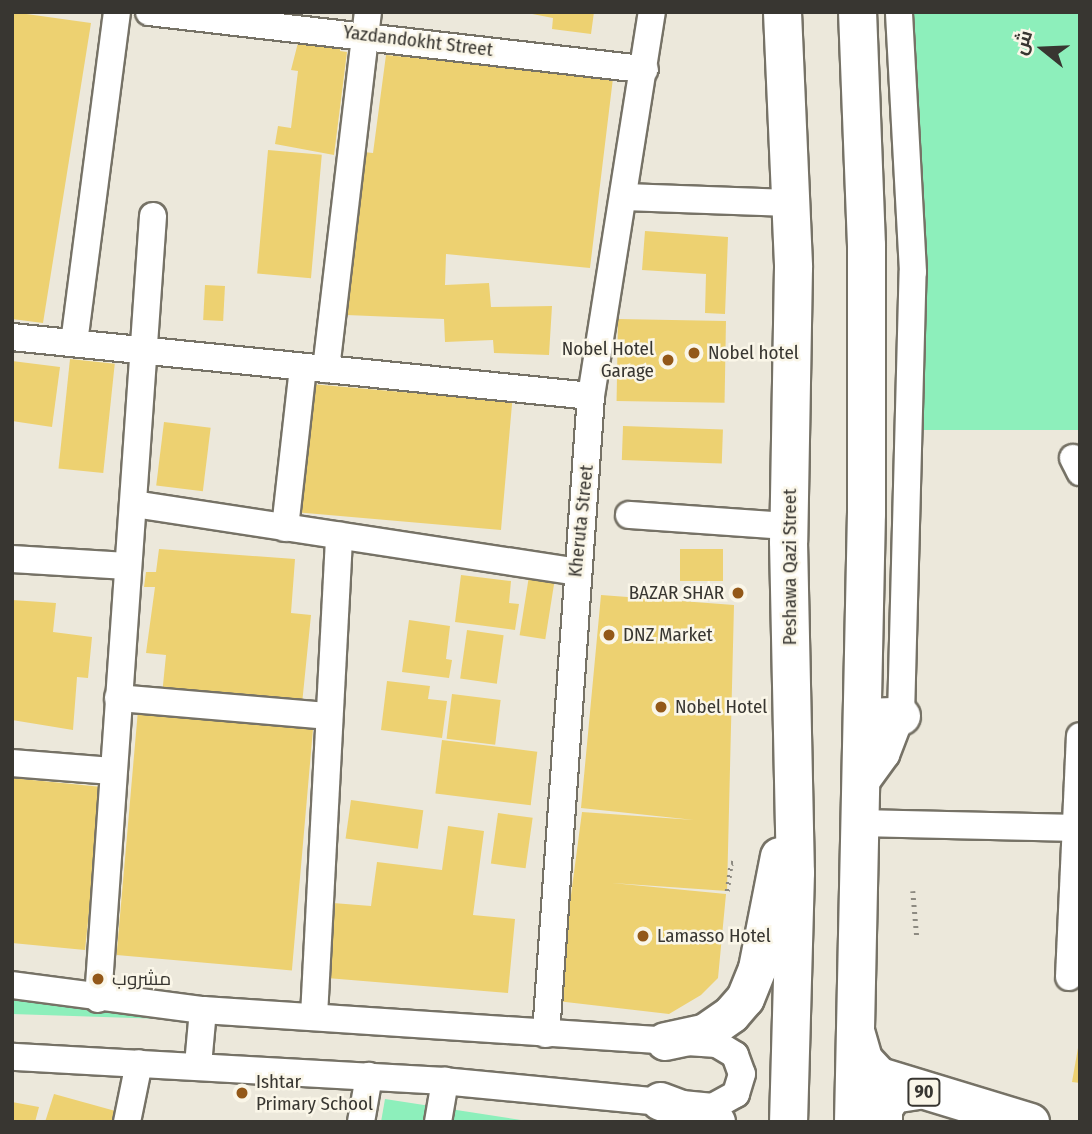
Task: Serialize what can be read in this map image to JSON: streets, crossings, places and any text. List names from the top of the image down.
{
  "streets": {
    "highway": ["Peshawa Qazi Street", "90"],
    "street": ["Yazdandokht Street", "Kheruta Street"]
  },
  "crossings": [
    ["Yazdandokht Street", "Kheruta Street"]
  ],
  "places": [
    "Nobel hotel",
    "Nobel Hotel Garage",
    "BAZAR SHAR",
    "DNZ Market",
    "Nobel Hotel",
    "Lamasso Hotel",
    "مشروب",
    "Ishtar Primary School"
  ],
  "north": "left"
}
